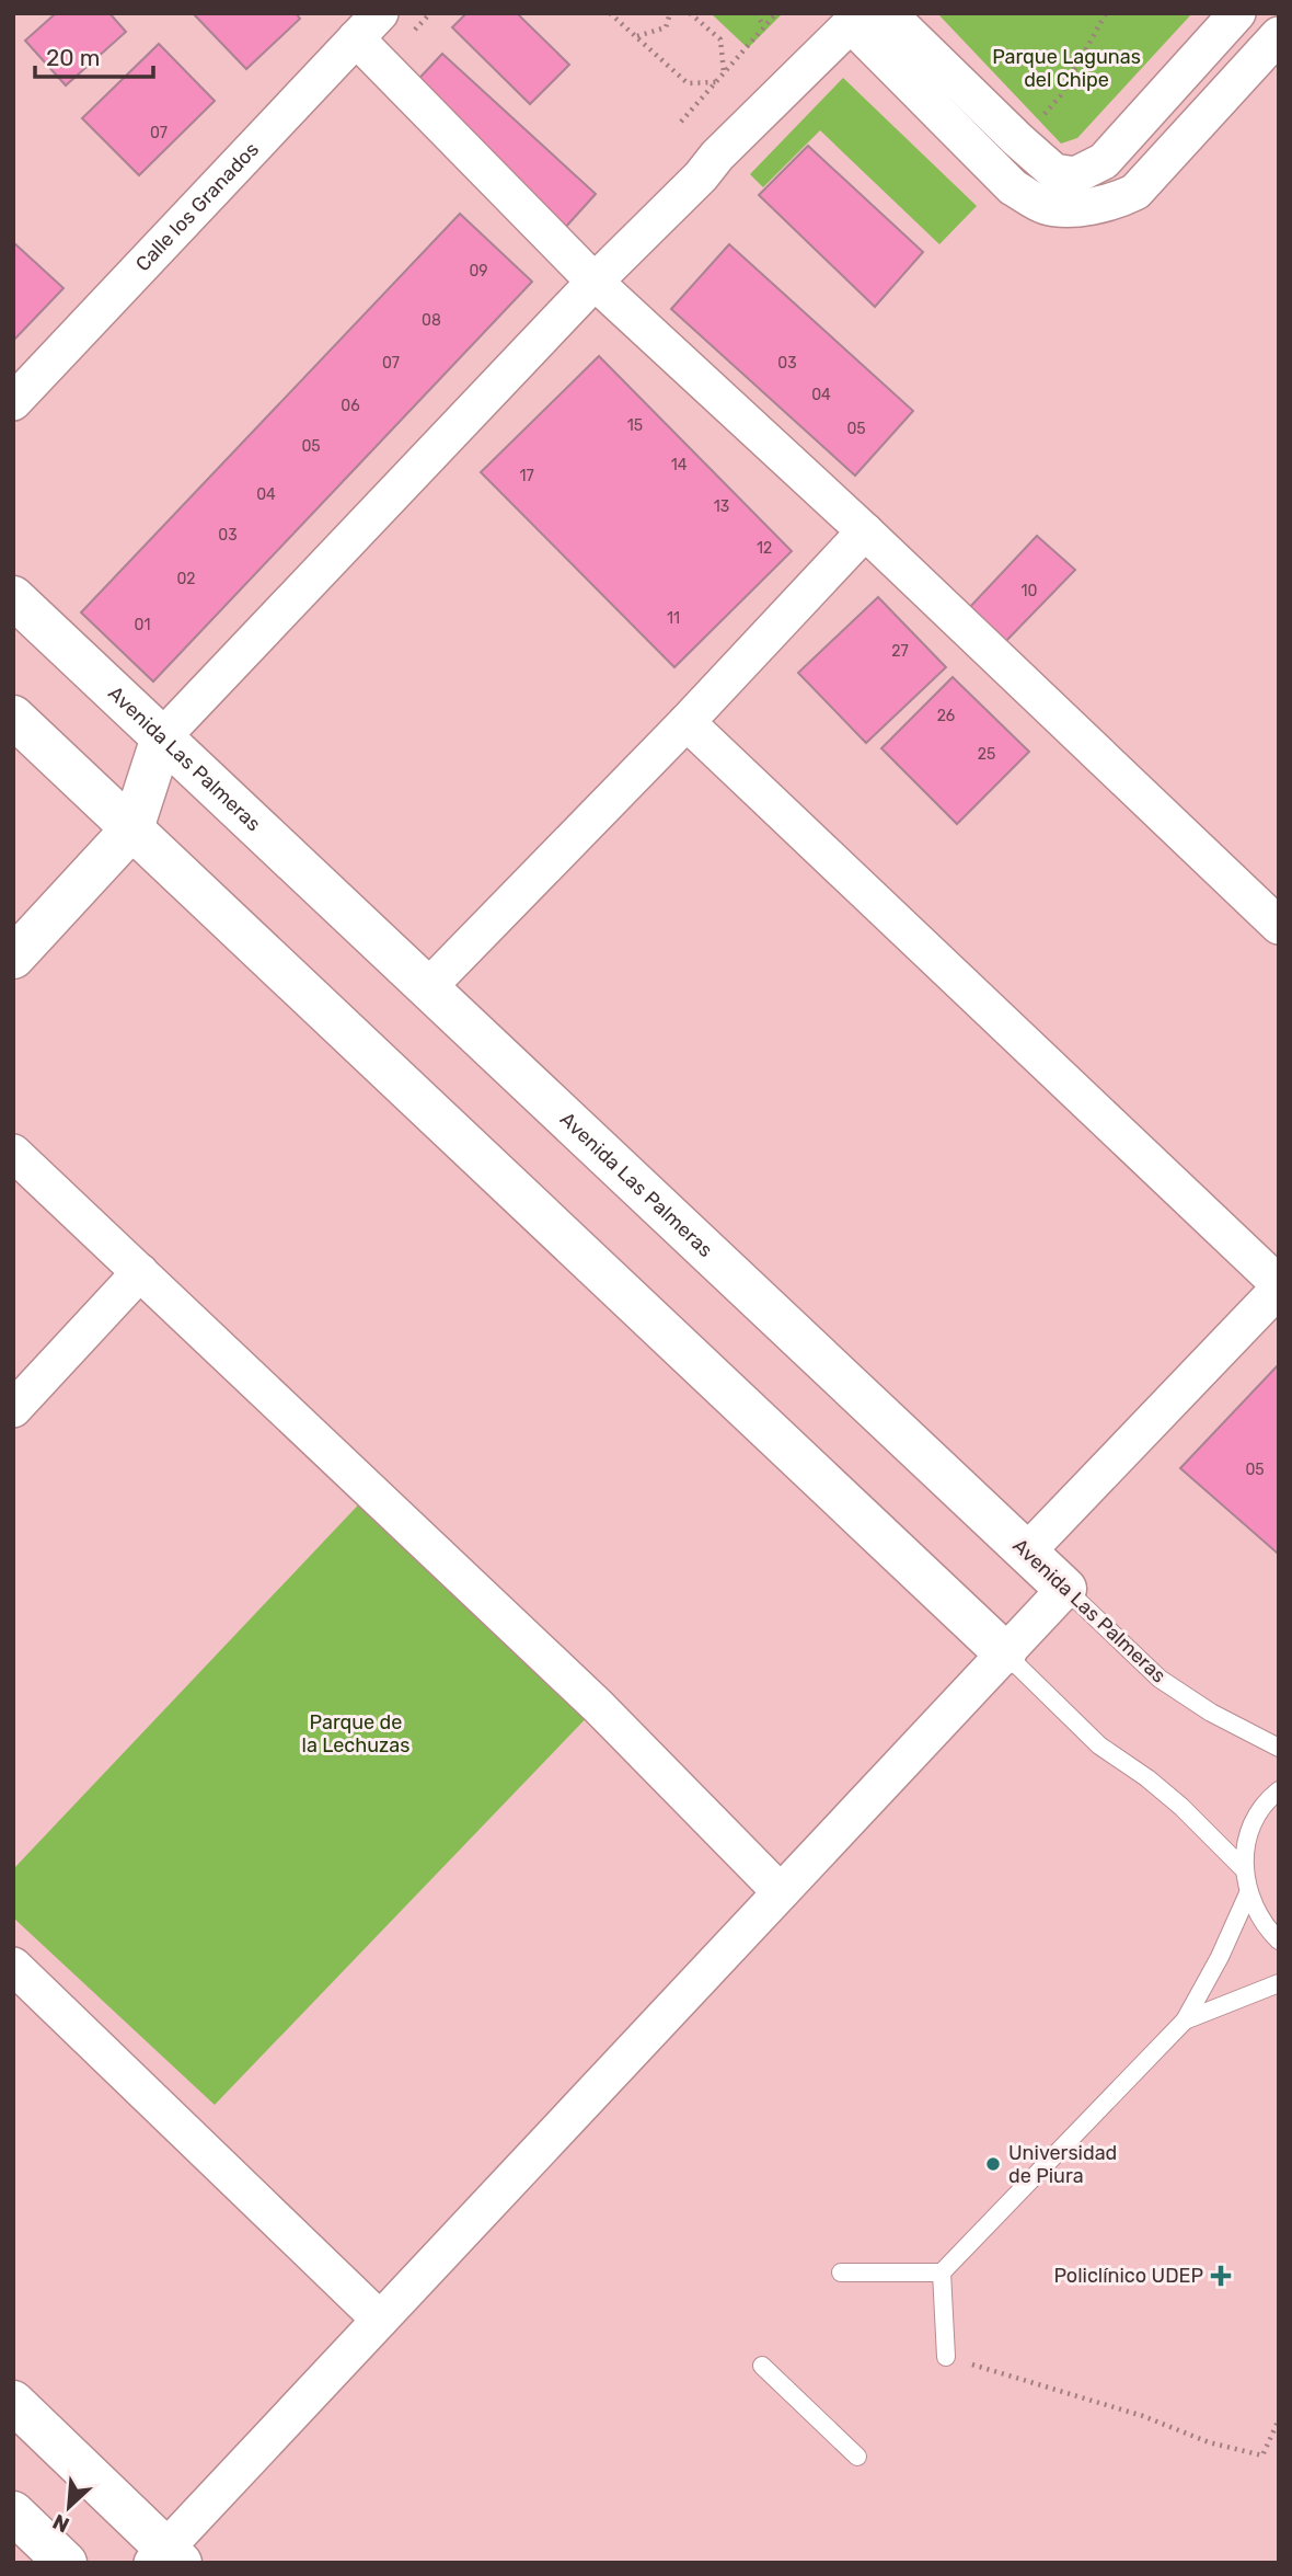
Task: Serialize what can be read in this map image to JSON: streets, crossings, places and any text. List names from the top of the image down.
{
  "streets": {
    "street": ["Calle los Granados", "Avenida Las Palmeras"]
  },
  "parks": ["Parque Lagunas del Chipe", "Parque de la Lechuzas"],
  "places": {
    "other": ["Universidad de Piura"],
    "health": ["Policlínico UDEP"]
  },
  "house_numbers": [
    "07",
    "09",
    "08",
    "07",
    "03",
    "04",
    "06",
    "15",
    "05",
    "05",
    "14",
    "17",
    "04",
    "13",
    "03",
    "12",
    "02",
    "10",
    "11",
    "01",
    "27",
    "26",
    "25",
    "05"
  ],
  "scale_bar": "20 m",
  "north": "bottom left"
}
